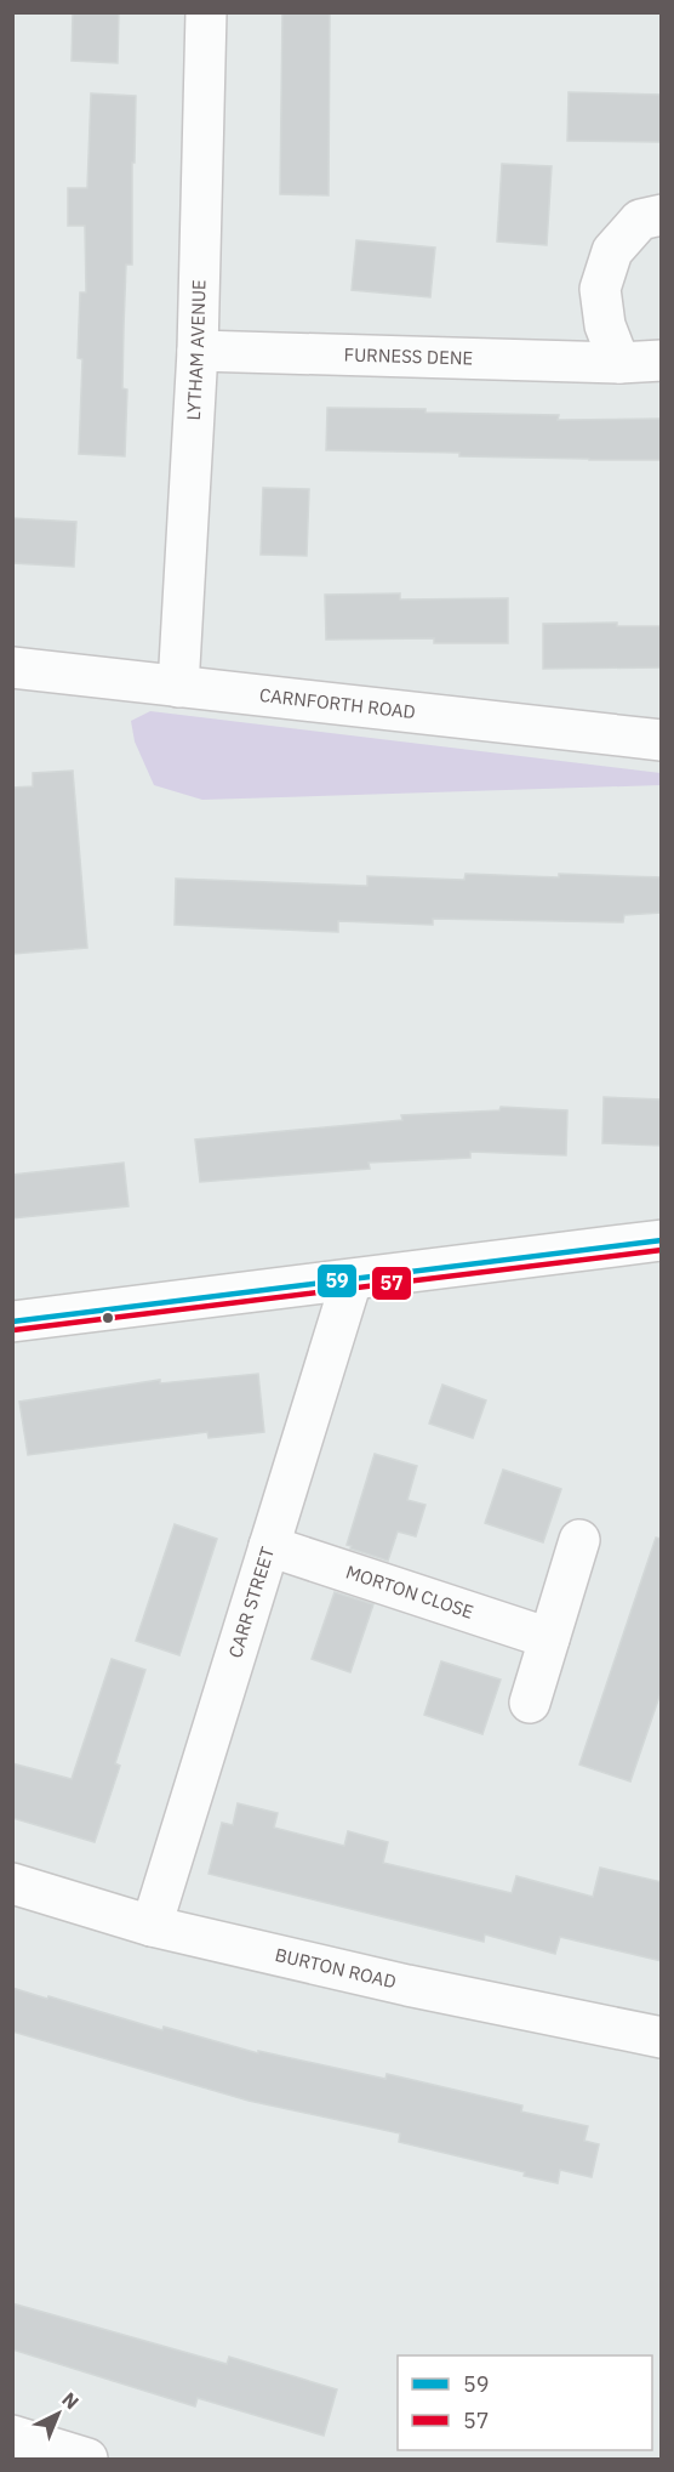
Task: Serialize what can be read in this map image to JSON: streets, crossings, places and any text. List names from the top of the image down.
{
  "streets": {
    "street": [
      "LYTHAM AVENUE",
      "FURNESS DENE",
      "CARNFORTH ROAD",
      "MORTON CLOSE",
      "CARR STREET",
      "BURTON ROAD"
    ]
  },
  "crossings": [
    ["LYTHAM AVENUE", "FURNESS DENE"],
    ["LYTHAM AVENUE", "CARNFORTH ROAD"],
    ["MORTON CLOSE", "CARR STREET"],
    ["CARR STREET", "BURTON ROAD"]
  ],
  "lines": ["transit line 59", "transit line 57"],
  "legend": ["59", "57"],
  "north": "top right"
}
